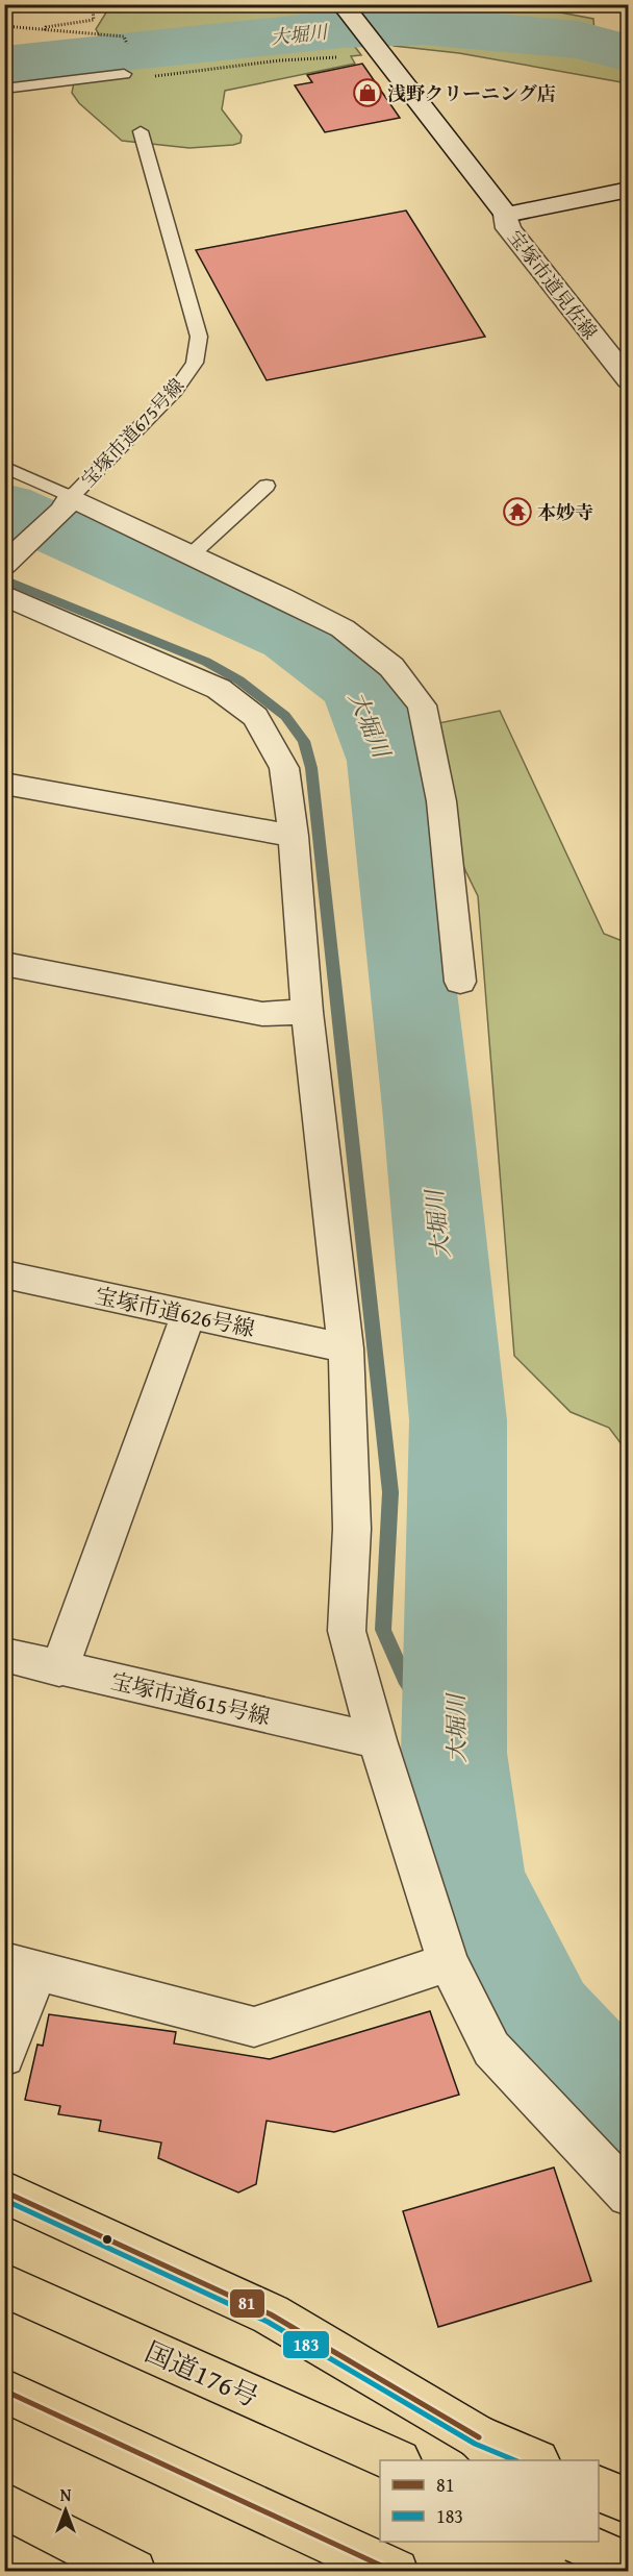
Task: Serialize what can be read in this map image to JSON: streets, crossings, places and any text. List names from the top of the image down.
{
  "streets": {
    "main road": ["国道176号"],
    "street": [
      "宝塚市道見佐線",
      "宝塚市道675号線",
      "宝塚市道626号線",
      "宝塚市道615号線"
    ]
  },
  "water": ["大堀川"],
  "places": {
    "shop": ["浅野クリーニング店"],
    "temple": ["本妙寺"]
  },
  "lines": ["transit line 81", "transit line 183"],
  "legend": ["81", "183"],
  "north": "top"
}
